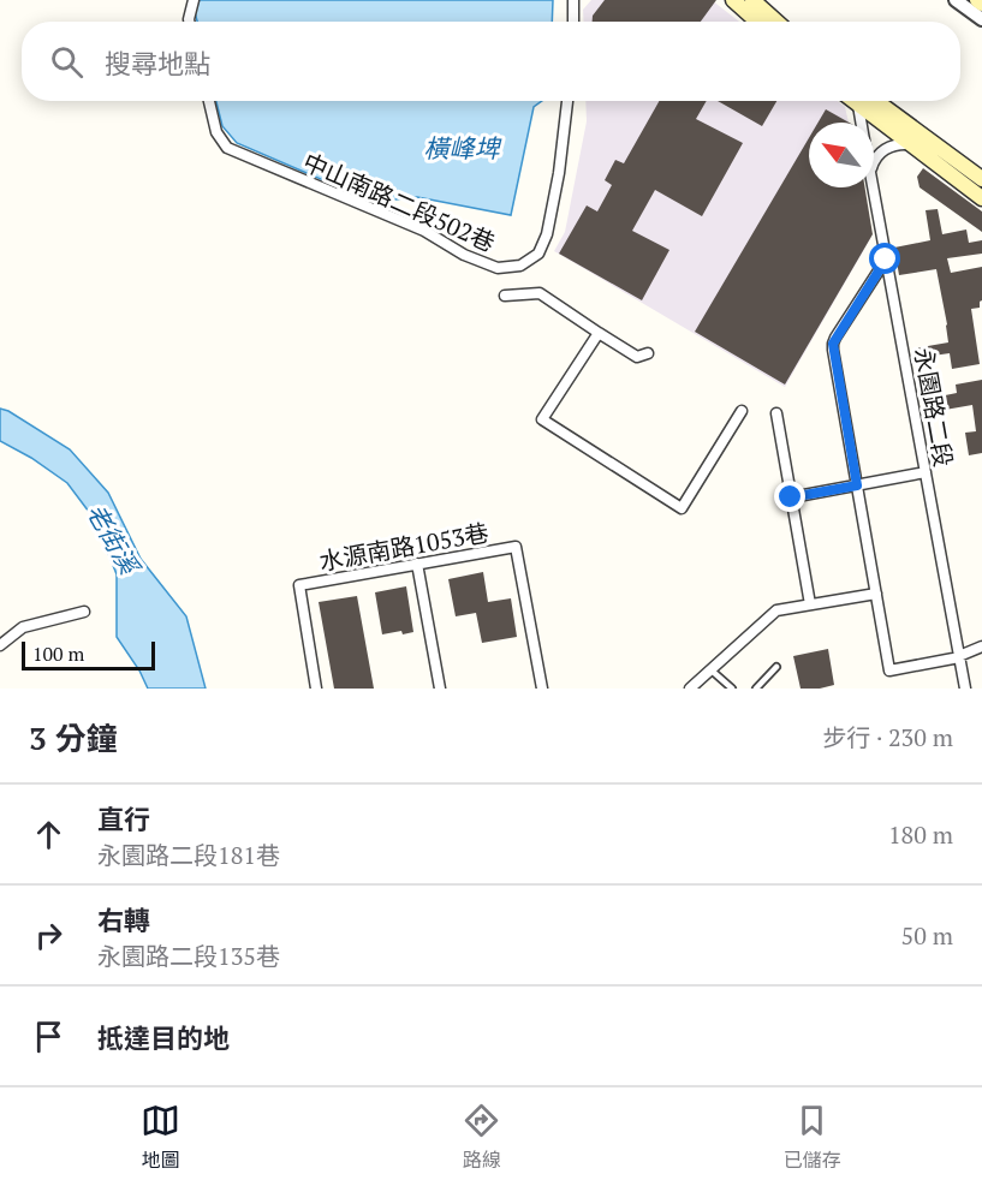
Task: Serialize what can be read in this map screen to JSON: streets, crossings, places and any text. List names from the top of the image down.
{
  "streets": {
    "street": ["中山南路二段502巷", "永園路二段", "水源南路1053巷"]
  },
  "water": ["橫峰埤", "老街溪"],
  "scale_bar": "100 m",
  "north": "top left",
  "page": {
    "search": "搜尋地點",
    "scale": "100 m",
    "heading": ["3 分鐘", "步行 · 230 m"],
    "list": [
      ["直行", "永園路二段181巷", "180 m"],
      ["右轉", "永園路二段135巷", "50 m"],
      "抵達目的地"
    ],
    "nav": ["地圖", "路線", "已儲存"]
  }
}
